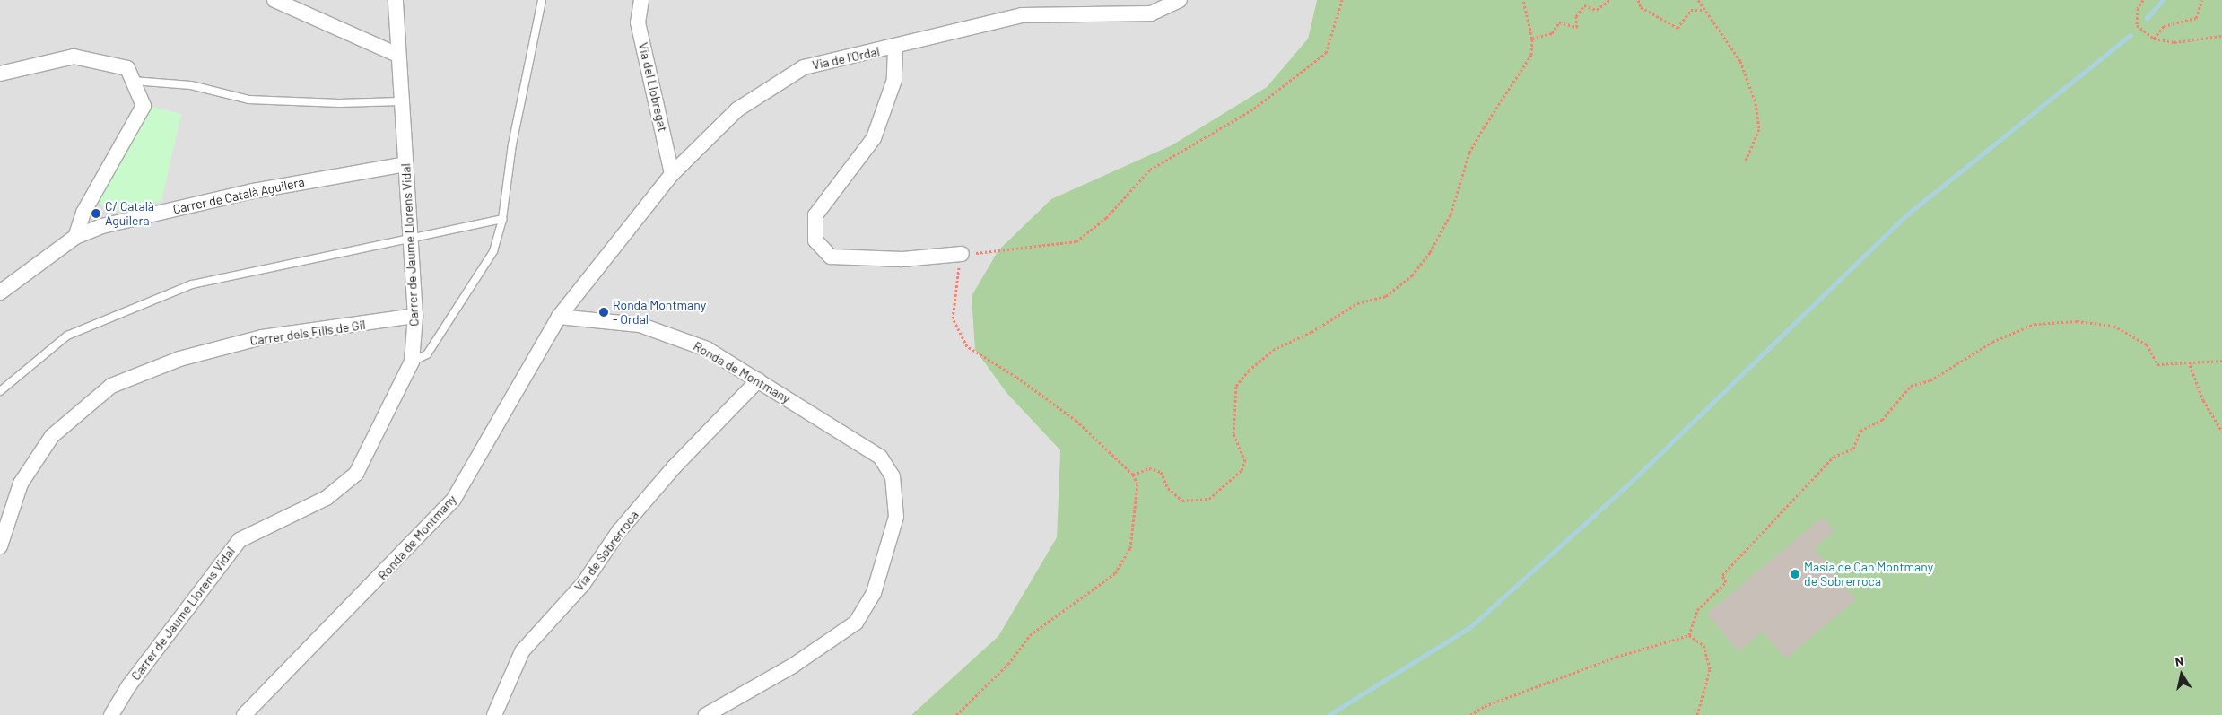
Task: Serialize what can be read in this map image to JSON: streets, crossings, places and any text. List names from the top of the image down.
{
  "streets": {
    "street": [
      "Via de l'Ordal",
      "Via del Llobregat",
      "Carrer de Català Aguilera",
      "Carrer de Jaume Llorens Vidal",
      "Carrer dels Fills de Gil",
      "Ronda de Montmany",
      "Via de Sobrerroca"
    ]
  },
  "crossings": [
    ["Via de l'Ordal", "Via del Llobregat"],
    ["Via de l'Ordal", "Ronda de Montmany"],
    ["Carrer de Català Aguilera", "Carrer de Jaume Llorens Vidal"],
    ["Carrer de Jaume Llorens Vidal", "Carrer dels Fills de Gil"],
    ["Ronda de Montmany", "Via de Sobrerroca"]
  ],
  "places": ["C/ Català Aguilera", "Ronda Montmany - Ordal", "Masia de Can Montmany de Sobrerroca"],
  "north": "top"
}
